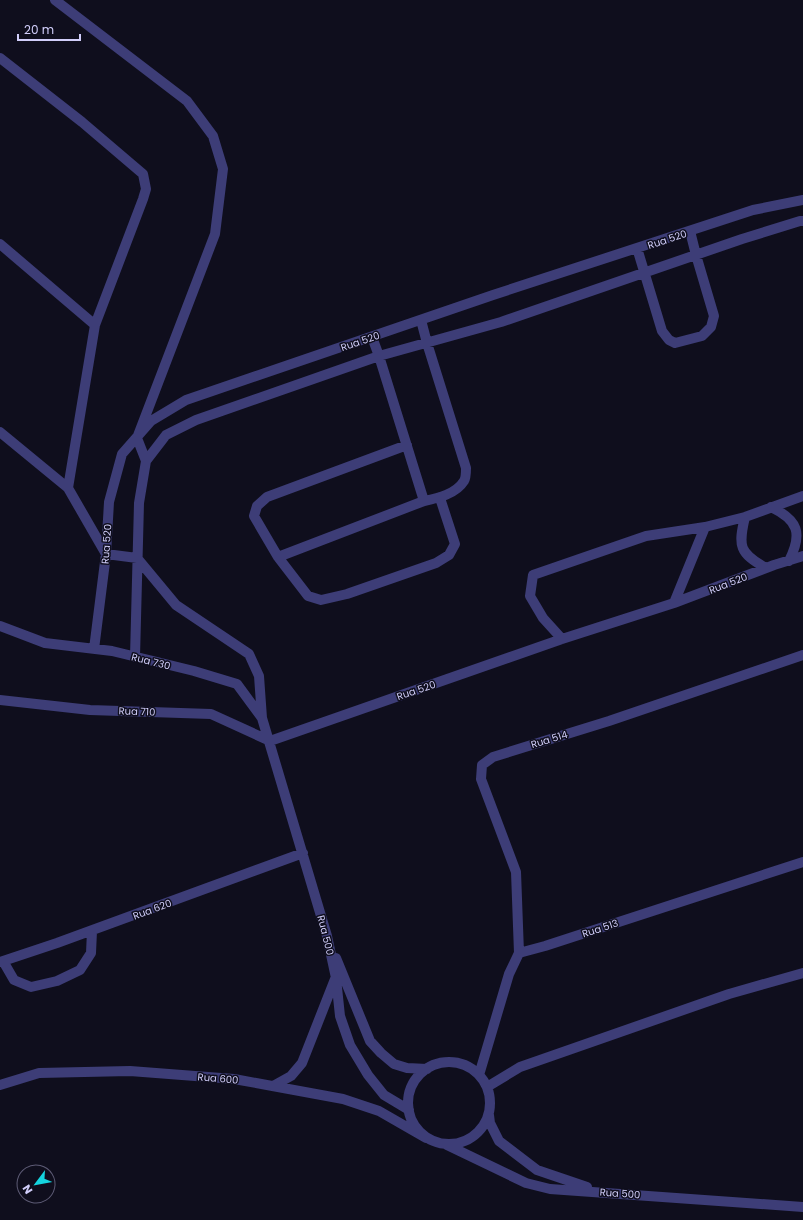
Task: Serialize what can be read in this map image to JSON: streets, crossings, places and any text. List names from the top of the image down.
{
  "streets": {
    "lane": [
      "Rua 520",
      "Rua 730",
      "Rua 710",
      "Rua 514",
      "Rua 620",
      "Rua 513",
      "Rua 500",
      "Rua 600"
    ]
  },
  "crossings": [
    ["Rua 520", "Rua 730"],
    ["Rua 520", "Rua 710"],
    ["Rua 520", "Rua 500"],
    ["Rua 730", "Rua 710"],
    ["Rua 730", "Rua 500"],
    ["Rua 710", "Rua 500"],
    ["Rua 514", "Rua 513"],
    ["Rua 620", "Rua 500"],
    ["Rua 500", "Rua 600"]
  ],
  "scale_bar": "20 m",
  "north": "bottom left"
}
